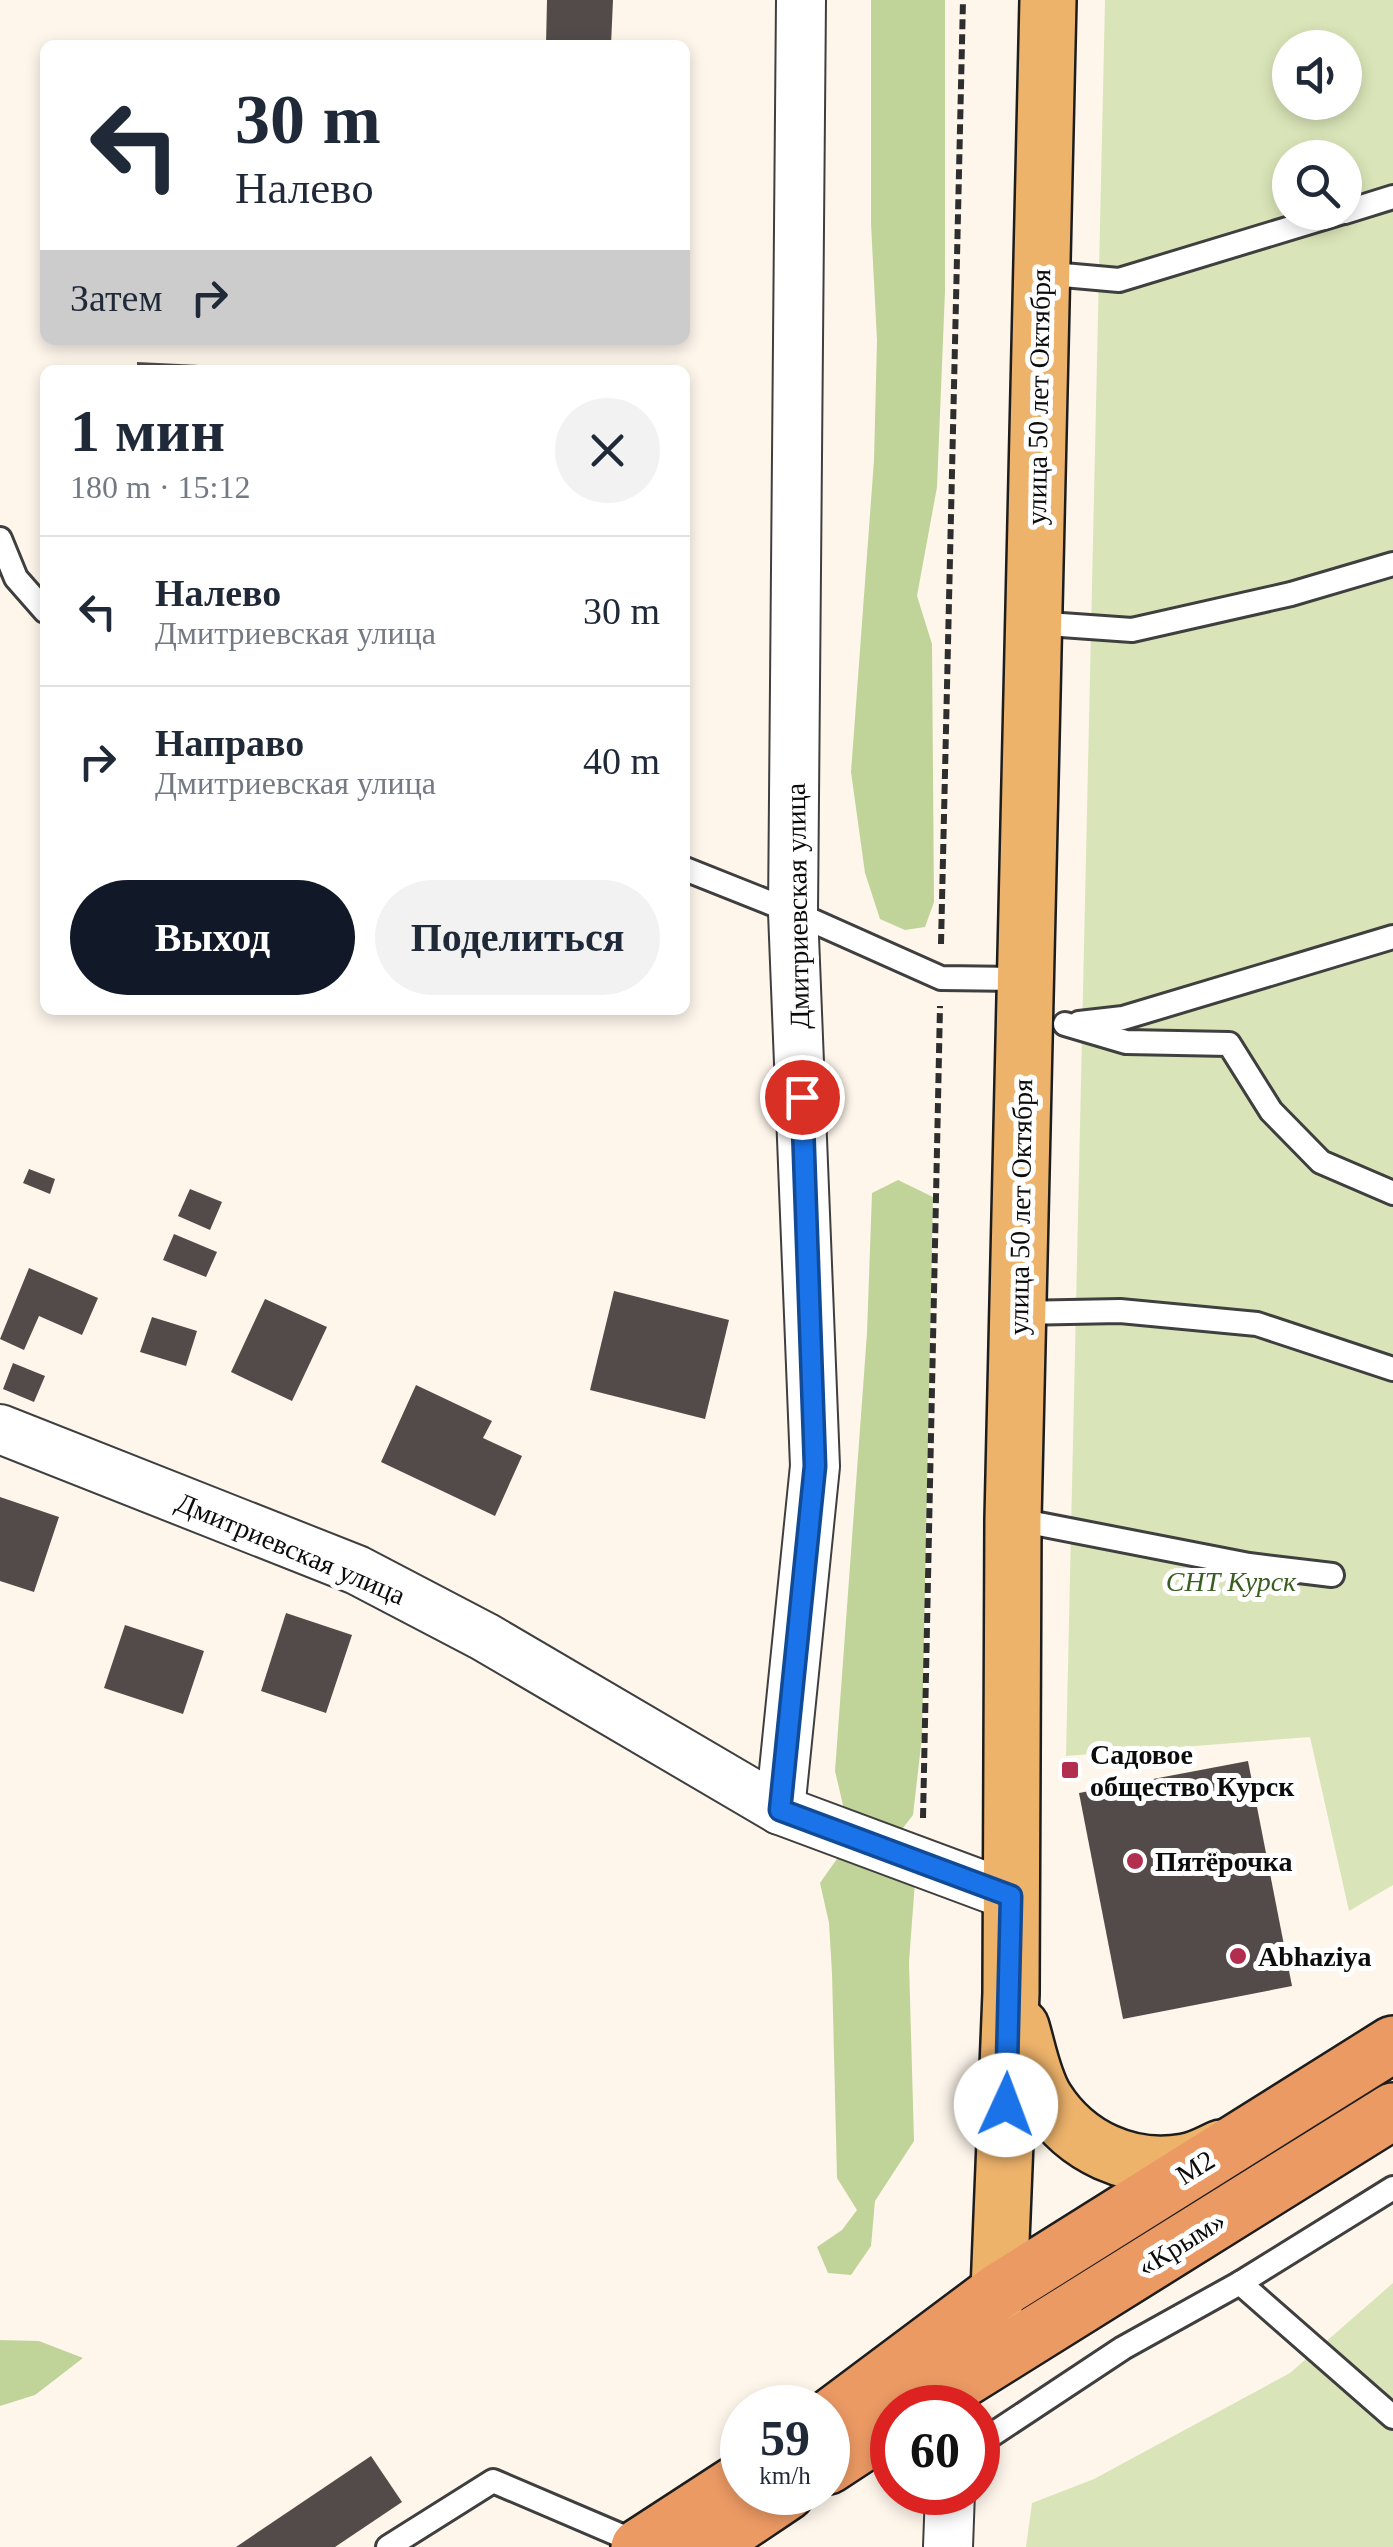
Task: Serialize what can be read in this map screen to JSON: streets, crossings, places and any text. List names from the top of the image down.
{
  "streets": {
    "highway": ["М2", "«Крым»"],
    "main road": ["улица 50 лет Октября"],
    "street": ["Дмитриевская улица"]
  },
  "crossings": [
    ["улица 50 лет Октября", "Дмитриевская улица"],
    ["улица 50 лет Октября", "М2"]
  ],
  "parks": ["СНТ Курск"],
  "places": {
    "transit": ["Садовое общество Курск"],
    "other": ["Пятёрочка", "Abhaziya"]
  },
  "page": {
    "turn": ["30 m", "Налево"],
    "then": "Затем",
    "heading": ["1 мин", "180 m · 15:12"],
    "list": [
      {
        "name": "Налево",
        "note": "Дмитриевская улица",
        "value": "30 m"
      },
      {
        "name": "Направо",
        "note": "Дмитриевская улица",
        "value": "40 m"
      }
    ],
    "buttons": ["Выход", "Поделиться"],
    "speed": "59 km/h",
    "limit": "60"
  }
}
